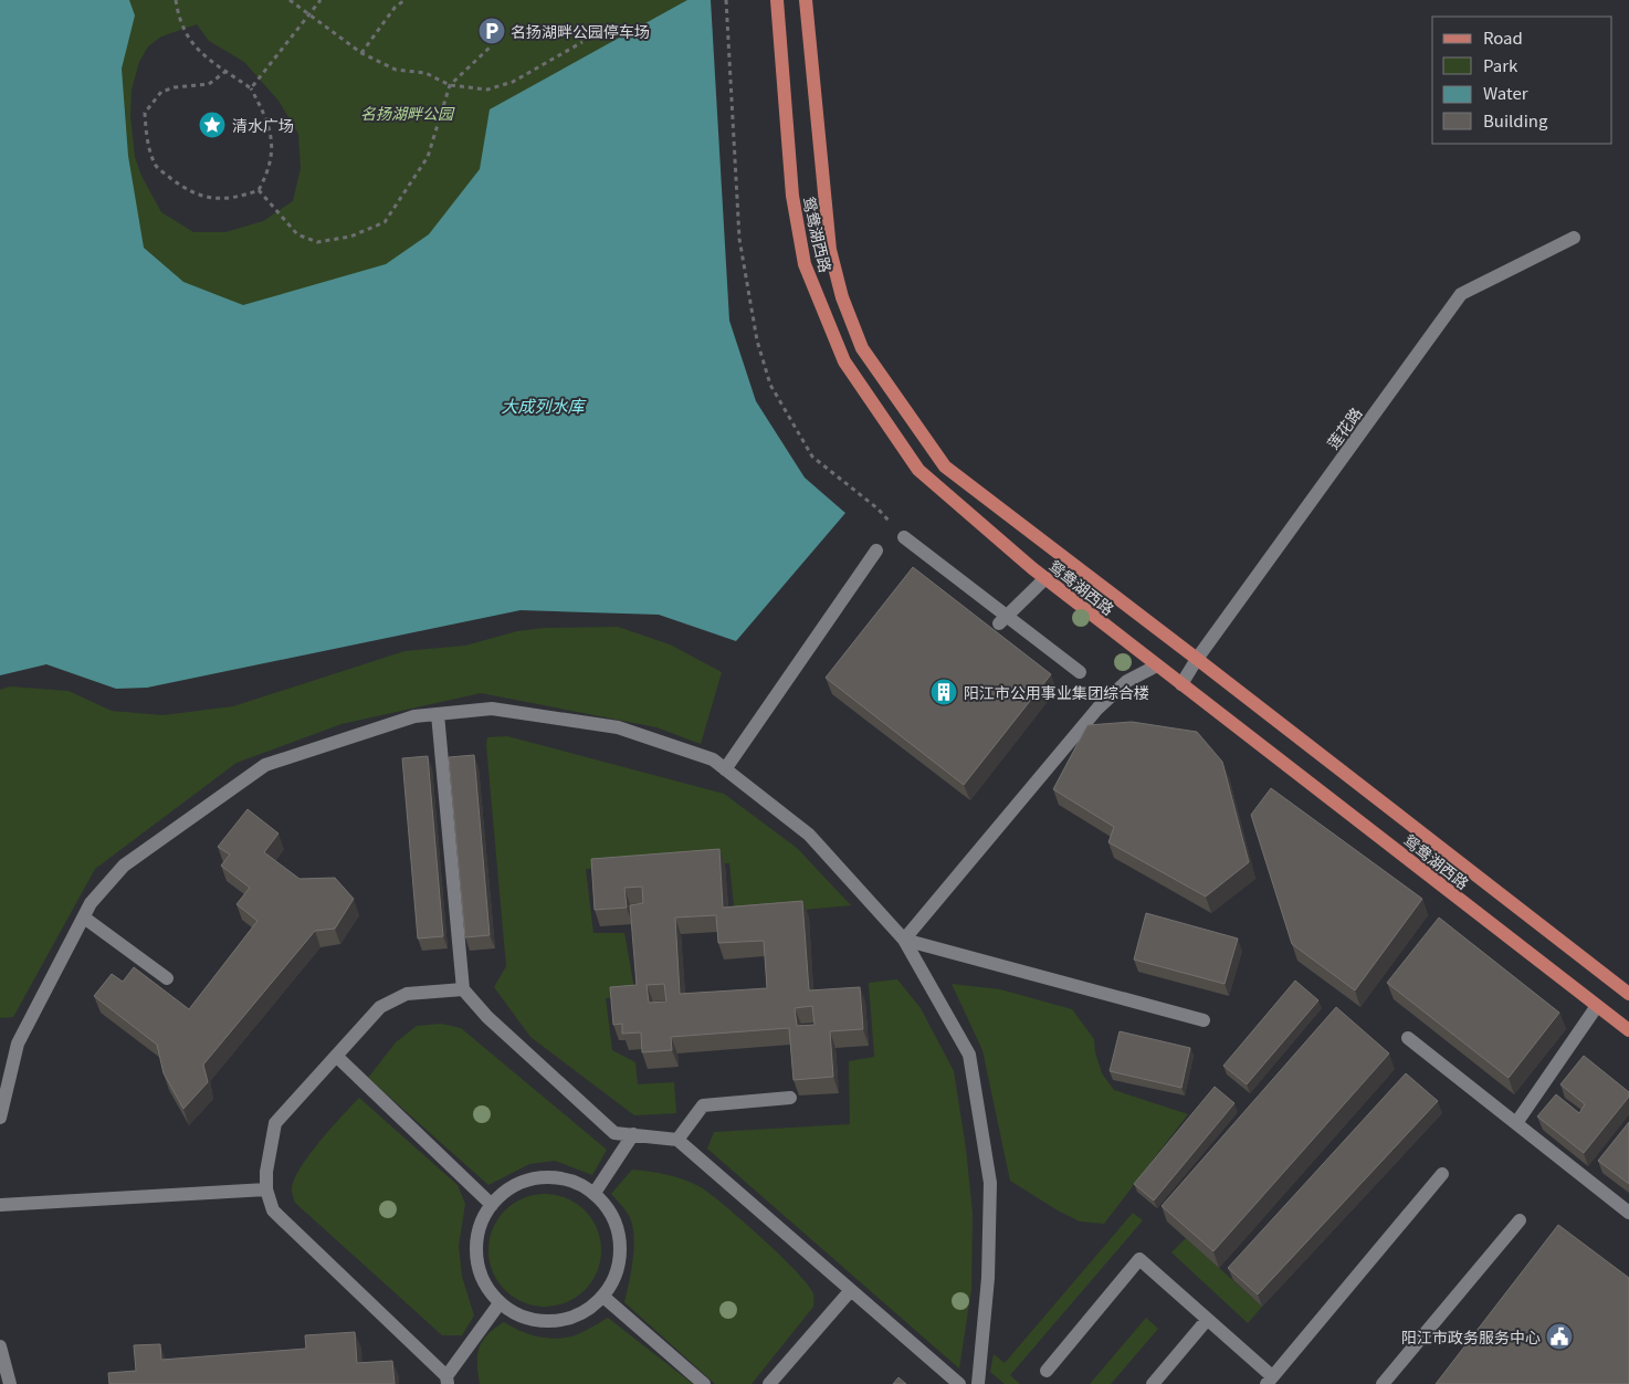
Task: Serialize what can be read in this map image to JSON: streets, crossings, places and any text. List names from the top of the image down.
{
  "streets": {
    "main road": ["鸳鸯湖西路"],
    "street": ["莲花路"]
  },
  "crossings": [
    ["鸳鸯湖西路", "莲花路"]
  ],
  "water": ["大成列水库"],
  "parks": ["名扬湖畔公园"],
  "places": {
    "parking": ["名扬湖畔公园停车场"],
    "place": ["清水广场"],
    "building": ["阳江市公用事业集团综合楼"],
    "public building": ["阳江市政务服务中心"]
  },
  "legend": [
    "Road",
    "Park",
    "Water",
    "Building"
  ]
}
